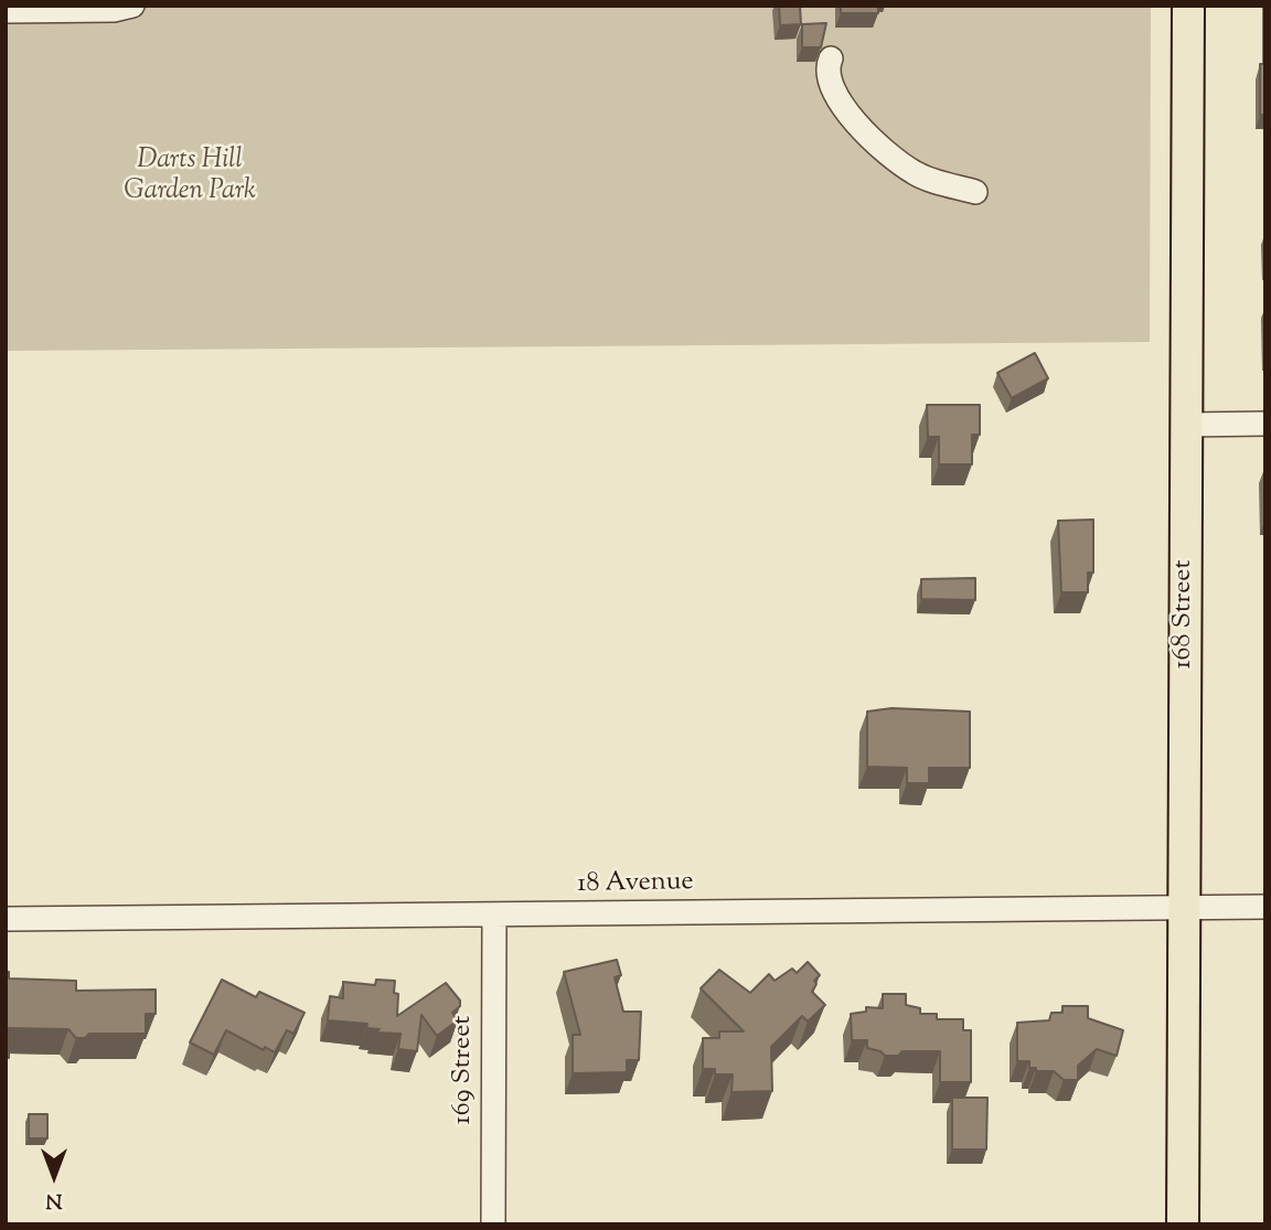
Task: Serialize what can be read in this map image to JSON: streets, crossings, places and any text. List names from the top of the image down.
{
  "streets": {
    "main road": ["168 Street"],
    "street": ["18 Avenue", "169 Street"]
  },
  "crossings": [
    ["168 Street", "18 Avenue"],
    ["18 Avenue", "169 Street"]
  ],
  "parks": ["Darts Hill Garden Park"],
  "north": "bottom"
}
